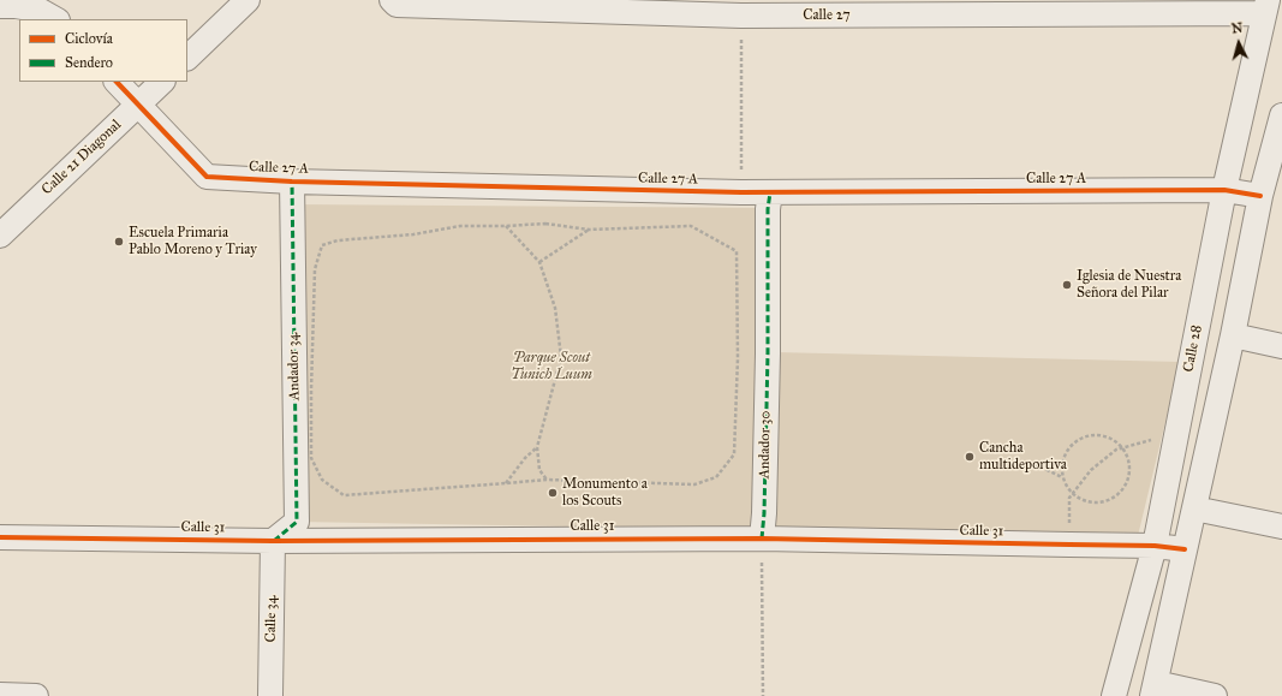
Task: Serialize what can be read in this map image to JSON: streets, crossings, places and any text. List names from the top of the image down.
{
  "streets": {
    "street": [
      "Calle 27",
      "Calle 21 Diagonal",
      "Calle 27 A",
      "Calle 28",
      "Andador 34",
      "Andador 30",
      "Calle 31",
      "Calle 34"
    ]
  },
  "crossings": [
    ["Calle 27", "Calle 28"],
    ["Calle 21 Diagonal", "Calle 27 A"],
    ["Calle 27 A", "Calle 28"],
    ["Calle 27 A", "Andador 34"],
    ["Calle 27 A", "Andador 30"],
    ["Calle 28", "Calle 31"],
    ["Andador 34", "Calle 31"],
    ["Andador 34", "Calle 34"],
    ["Andador 30", "Calle 31"],
    ["Calle 31", "Calle 34"]
  ],
  "parks": ["Parque Scout Tunich Luum"],
  "places": [
    "Escuela Primaria Pablo Moreno y Triay",
    "Iglesia de Nuestra Señora del Pilar",
    "Cancha multideportiva",
    "Monumento a los Scouts"
  ],
  "legend": ["Ciclovía", "Sendero"],
  "north": "top"
}
